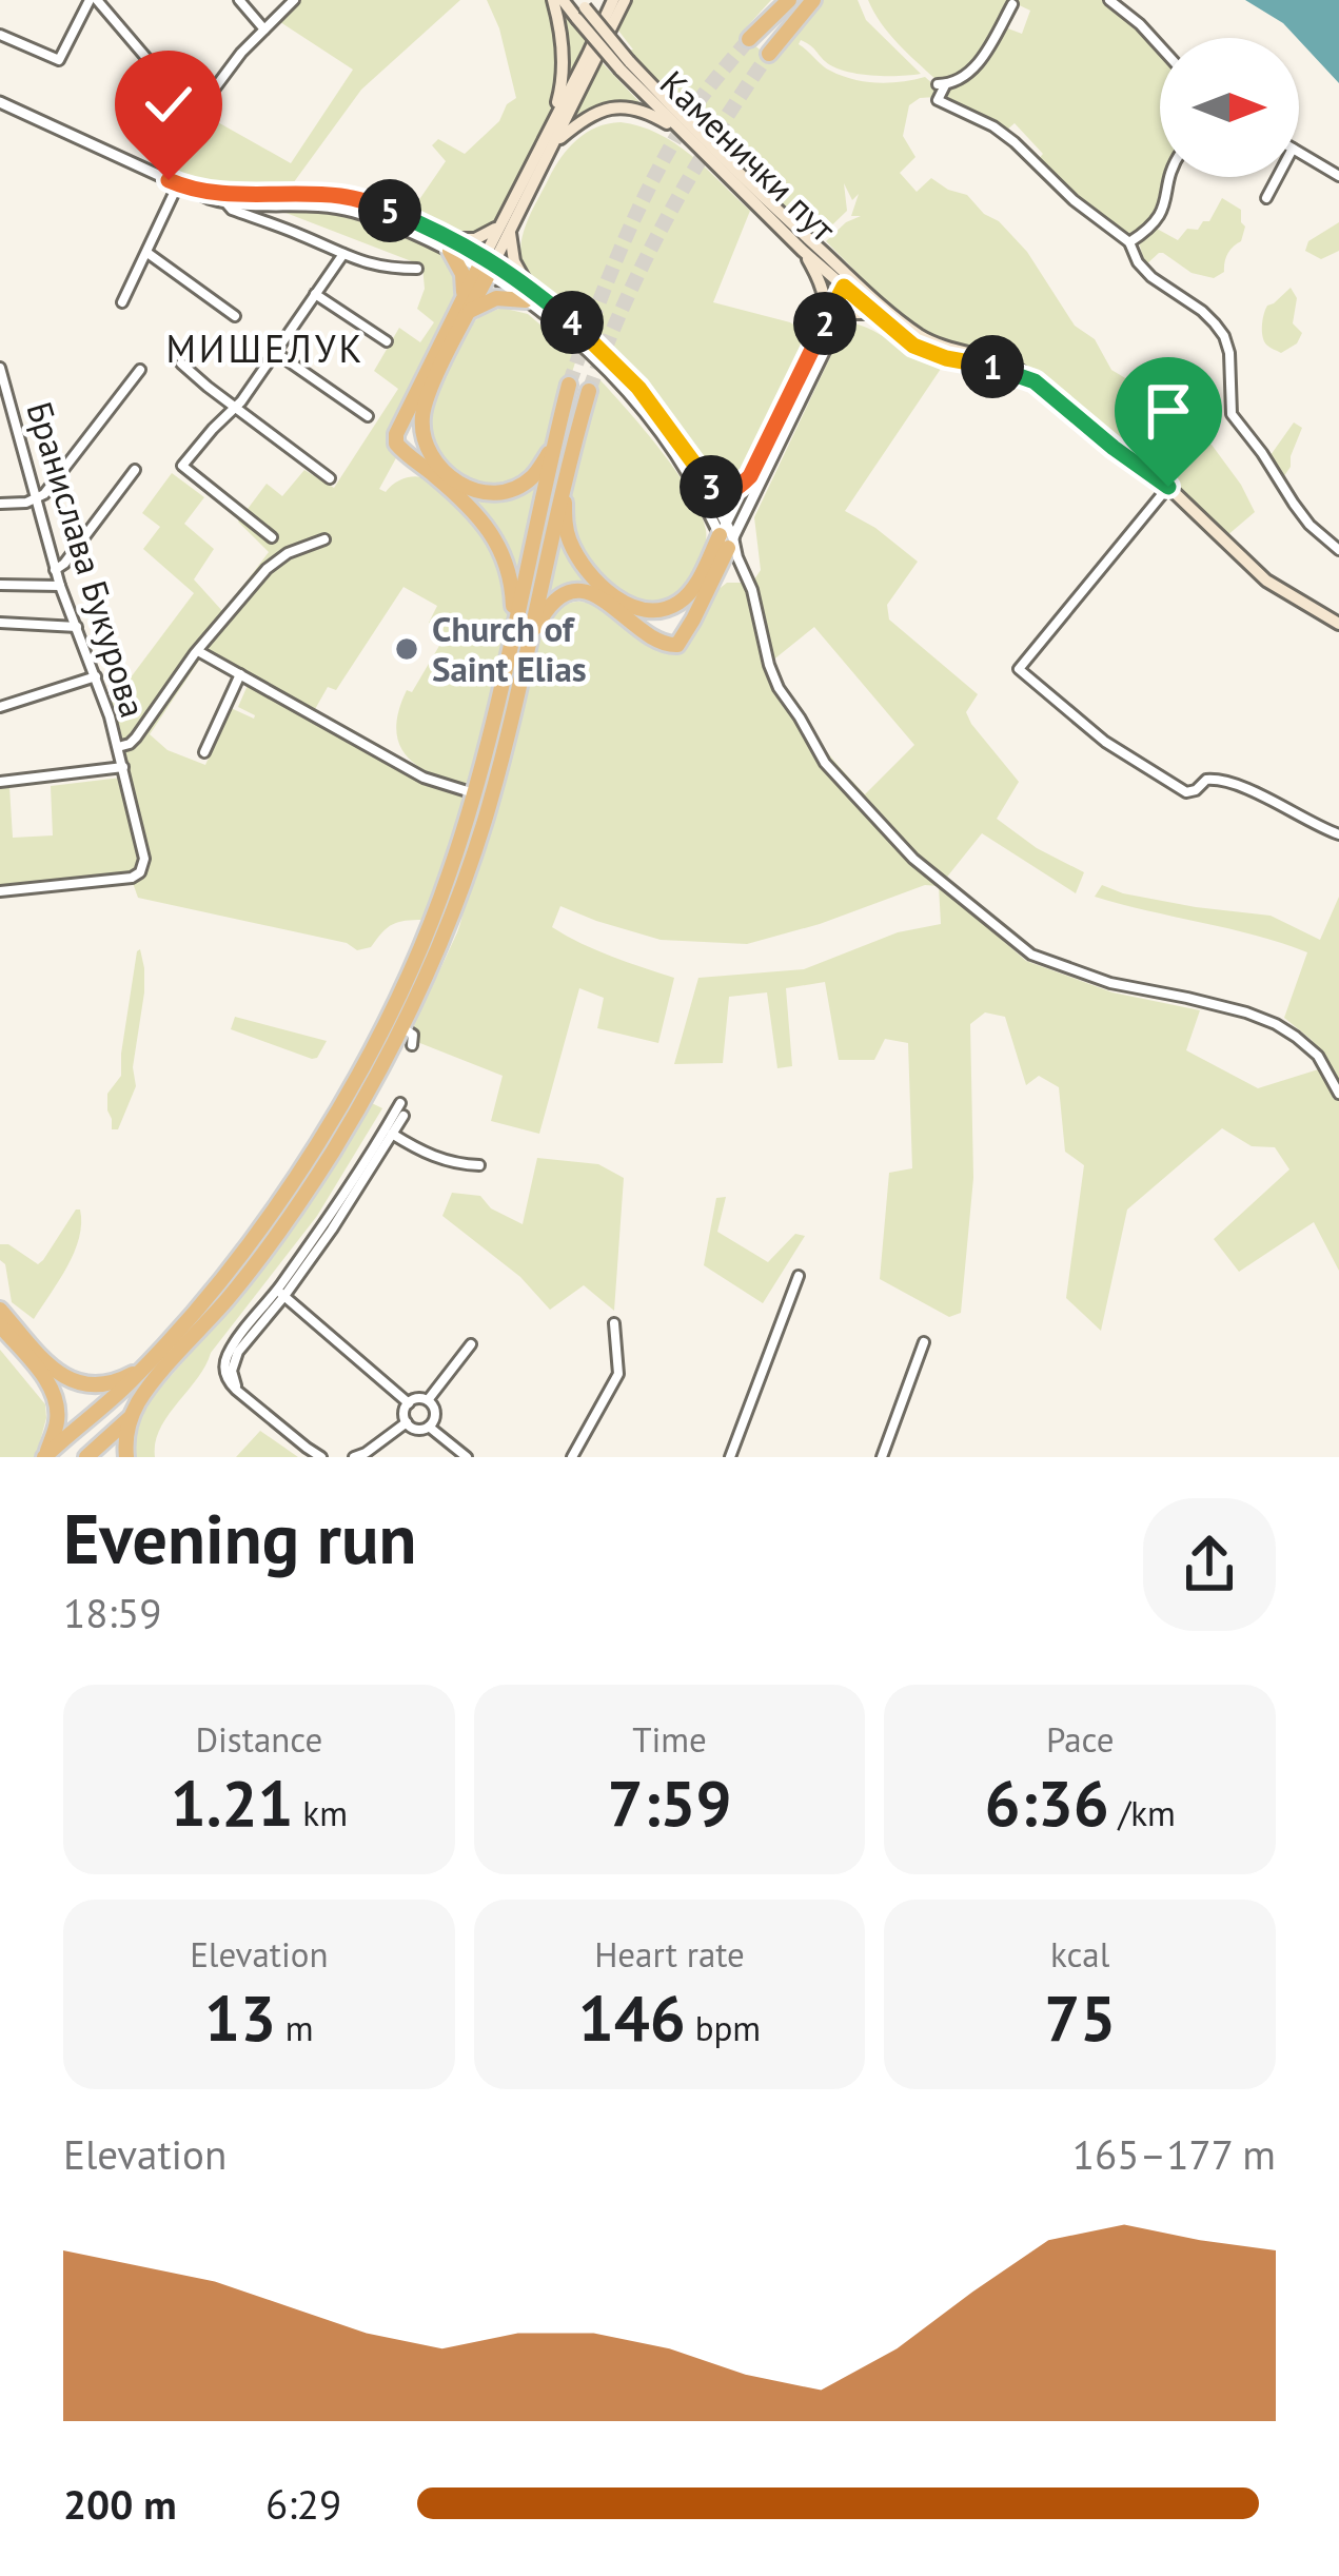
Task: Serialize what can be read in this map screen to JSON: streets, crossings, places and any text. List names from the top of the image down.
{
  "streets": {
    "main road": ["Каменички пут"],
    "street": ["Бранислава Букурова"]
  },
  "districts": ["МИШЕЛУК"],
  "places": ["Church of Saint Elias"],
  "north": "right",
  "page": {
    "pins": [
      "5",
      "4",
      "2",
      "1",
      "3"
    ],
    "heading": ["Evening run", "18:59"],
    "stats": [
      ["Distance", "1.21 km"],
      ["Time", "7:59"],
      ["Pace", "6:36 /km"],
      ["Elevation", "13 m"],
      ["Heart rate", "146 bpm"],
      ["kcal", "75"]
    ],
    "chart": ["Elevation", "165–177 m"],
    "list": [
      {
        "name": "200 m",
        "note": "6:29"
      }
    ]
  }
}
